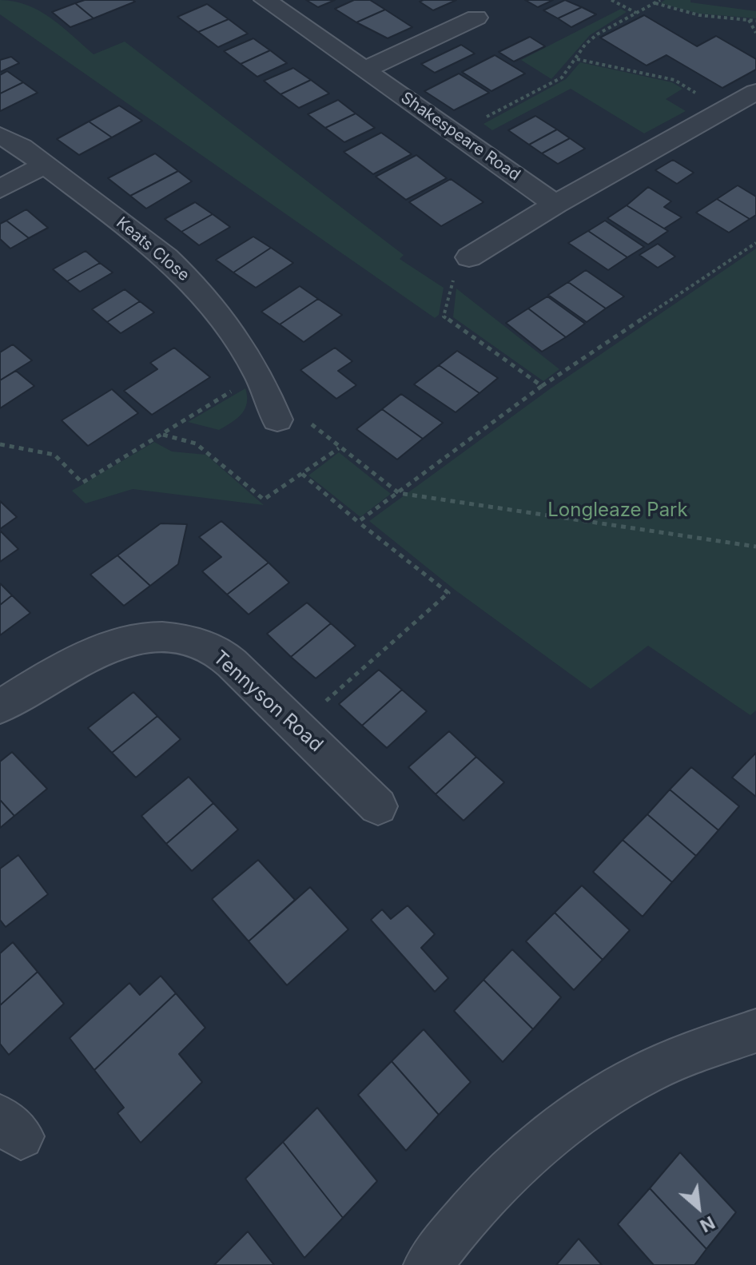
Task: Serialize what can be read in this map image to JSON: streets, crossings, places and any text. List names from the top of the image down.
{
  "streets": {
    "street": ["Shakespeare Road", "Keats Close", "Tennyson Road"]
  },
  "parks": ["Longleaze Park"],
  "north": "bottom right"
}
